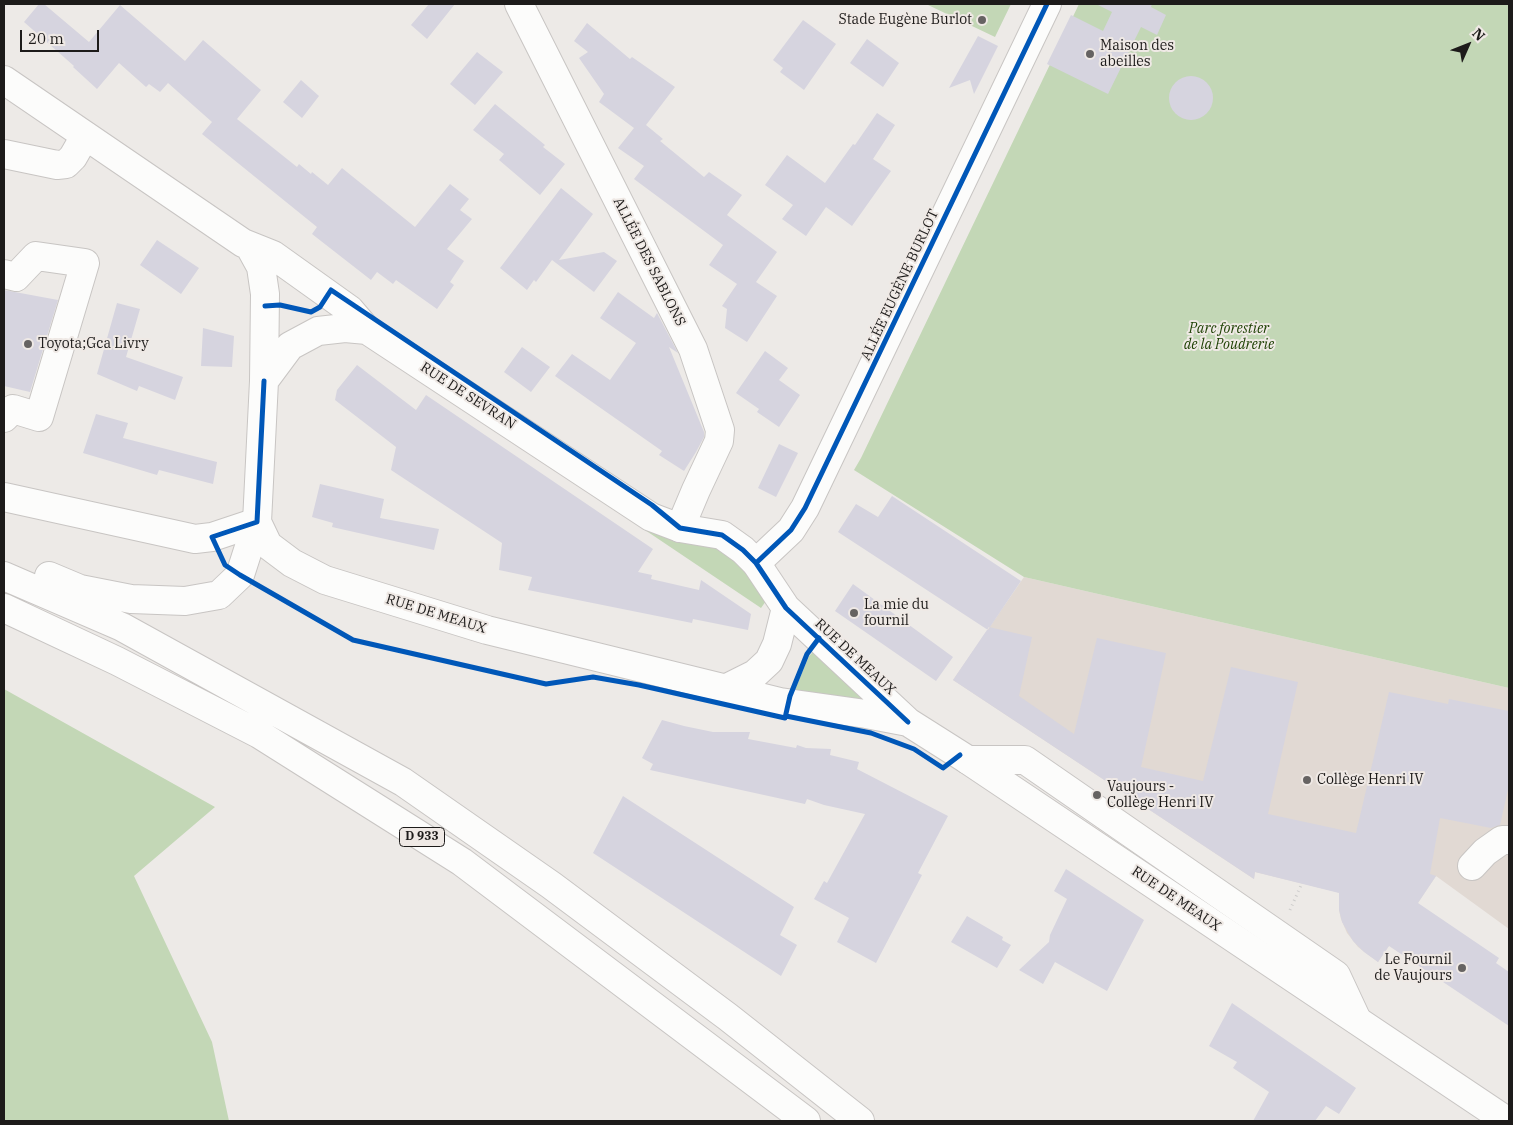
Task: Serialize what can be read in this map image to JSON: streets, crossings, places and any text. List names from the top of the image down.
{
  "streets": {
    "main road": [
      "ALLÉE DES SABLONS",
      "ALLÉE EUGÈNE BURLOT",
      "RUE DE SEVRAN",
      "RUE DE MEAUX",
      "D 933"
    ]
  },
  "crossings": [
    ["ALLÉE DES SABLONS", "RUE DE SEVRAN"],
    ["ALLÉE EUGÈNE BURLOT", "RUE DE SEVRAN"],
    ["RUE DE SEVRAN", "RUE DE MEAUX"]
  ],
  "parks": ["Parc forestier de la Poudrerie"],
  "places": [
    "Stade Eugène Burlot",
    "Maison des abeilles",
    "Toyota;Gca Livry",
    "La mie du fournil",
    "Collège Henri IV",
    "Vaujours - Collège Henri IV",
    "Le Fournil de Vaujours"
  ],
  "scale_bar": "20 m",
  "north": "top right"
}
